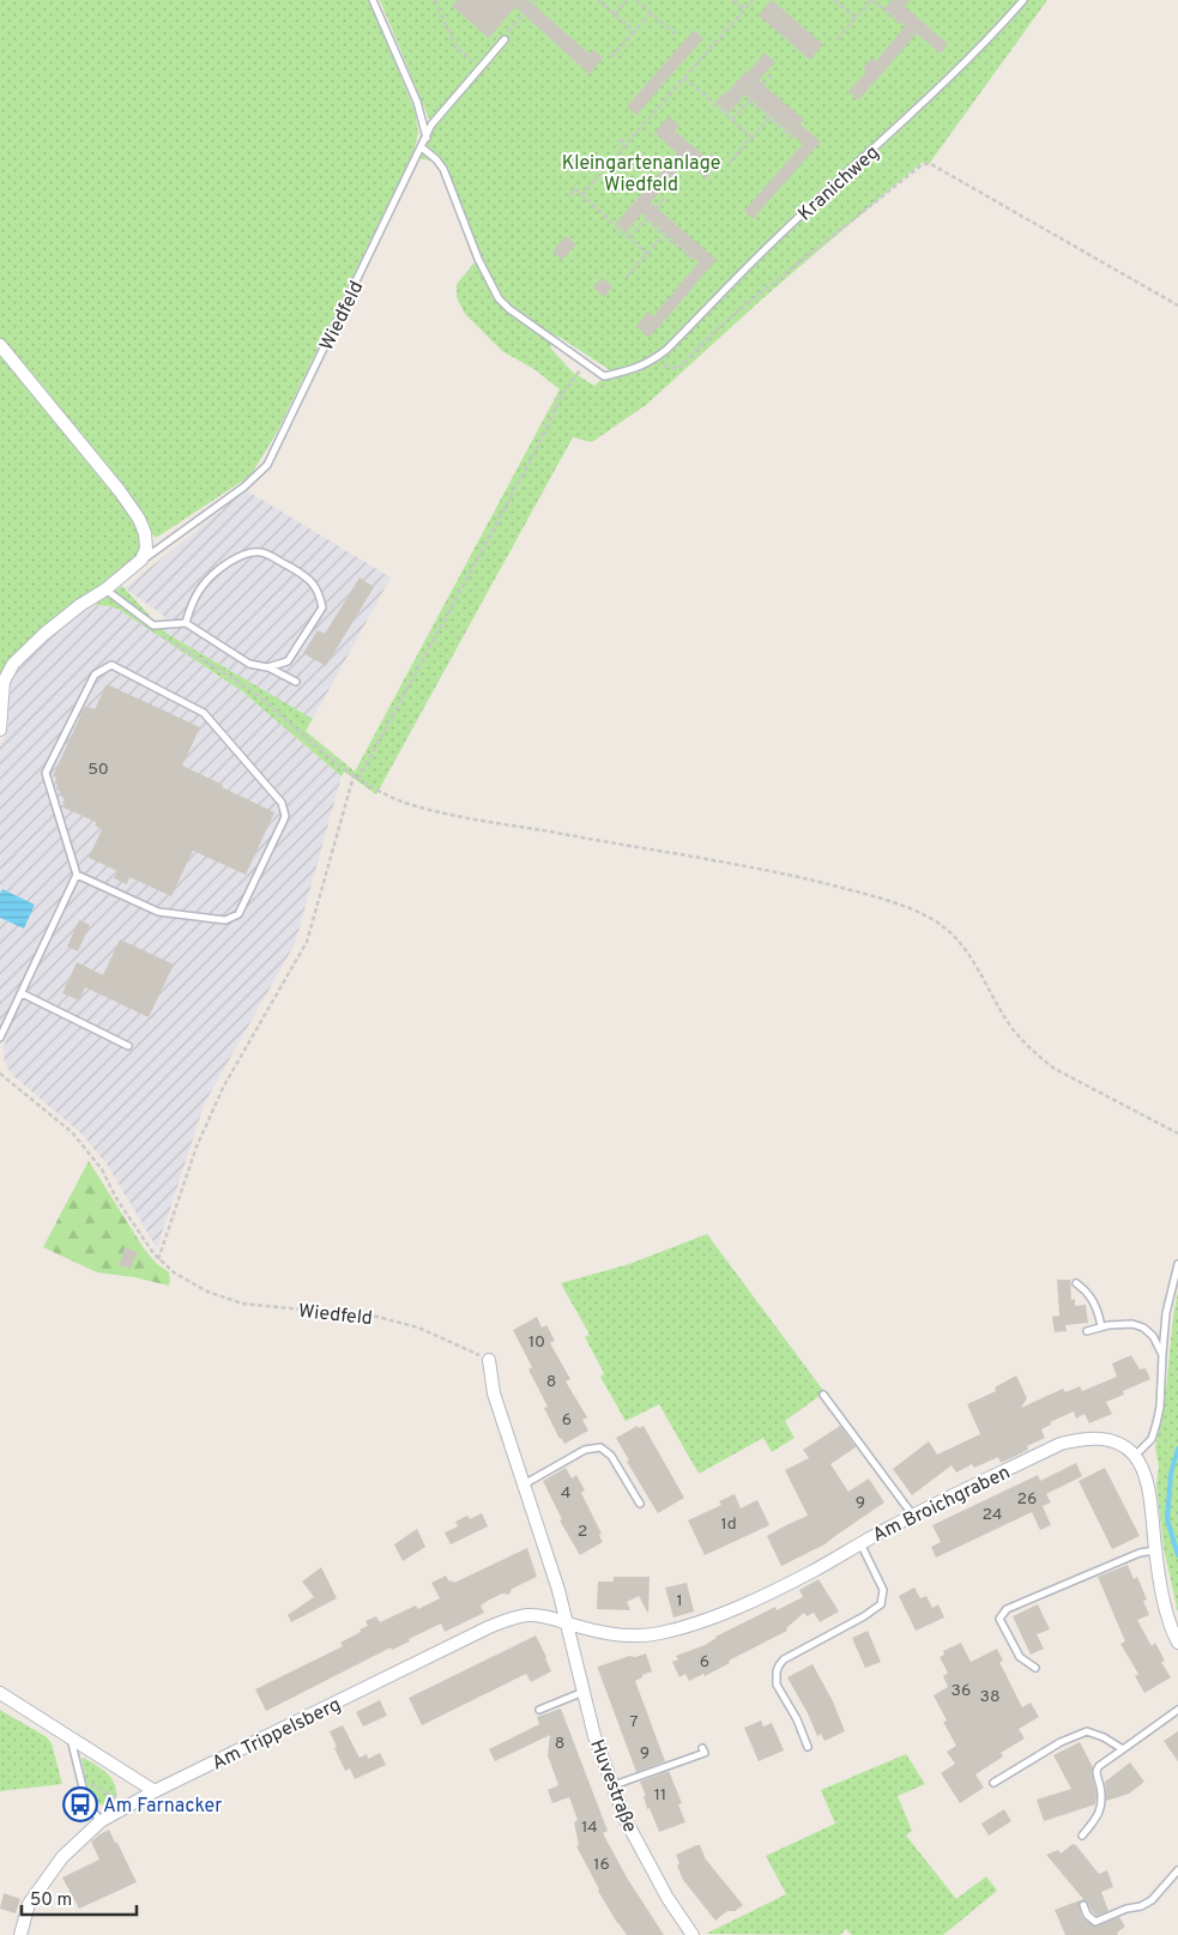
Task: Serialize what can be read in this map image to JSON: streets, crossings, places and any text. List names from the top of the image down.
{
  "streets": {
    "street": [
      "Wiedfeld",
      "Am Broichgraben",
      "Am Trippelsberg",
      "Huvestraße"
    ],
    "lane": ["Kranichweg"]
  },
  "crossings": [
    ["Am Broichgraben", "Am Trippelsberg"],
    ["Am Broichgraben", "Huvestraße"],
    ["Am Trippelsberg", "Huvestraße"]
  ],
  "parks": ["Kleingartenanlage Wiedfeld"],
  "places": {
    "bus stop": ["Am Farnacker"]
  },
  "house_numbers": [
    "50",
    "10",
    "8",
    "6",
    "4",
    "26",
    "9",
    "24",
    "1d",
    "2",
    "1",
    "6",
    "36",
    "38",
    "7",
    "8",
    "9",
    "11",
    "14",
    "16"
  ],
  "scale_bar": "50 m"
}
